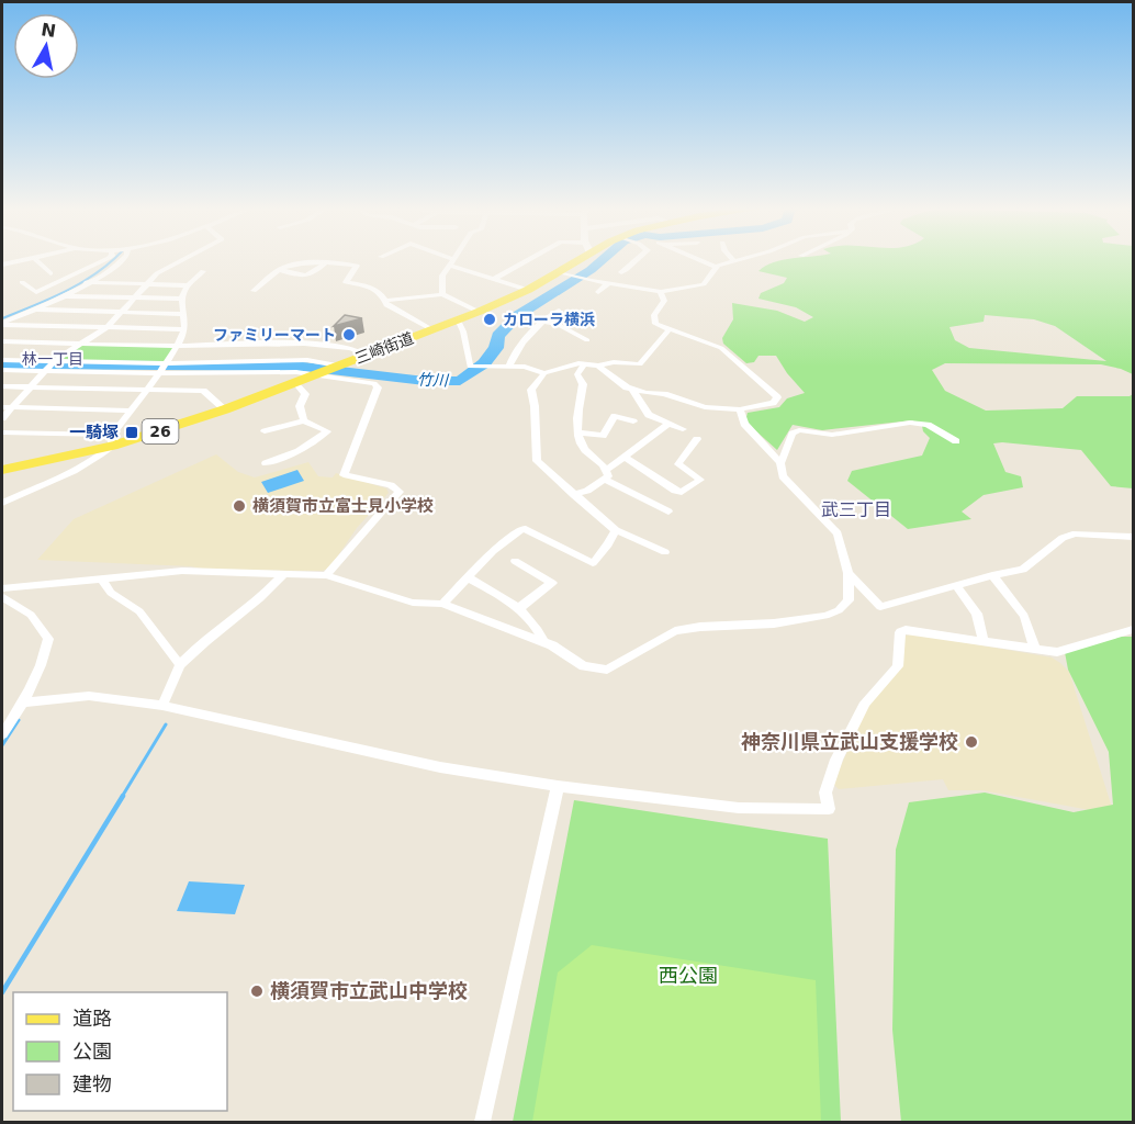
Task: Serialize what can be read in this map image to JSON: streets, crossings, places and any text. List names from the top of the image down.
{
  "streets": {
    "main road": ["三崎街道", "26"]
  },
  "districts": ["林一丁目", "武三丁目"],
  "water": ["竹川"],
  "parks": ["西公園"],
  "places": {
    "other": [
      "カローラ横浜",
      "ファミリーマート",
      "横須賀市立富士見小学校",
      "神奈川県立武山支援学校",
      "横須賀市立武山中学校"
    ],
    "transit": ["一騎塚"]
  },
  "legend": ["道路", "公園", "建物"],
  "north": "top"
}
